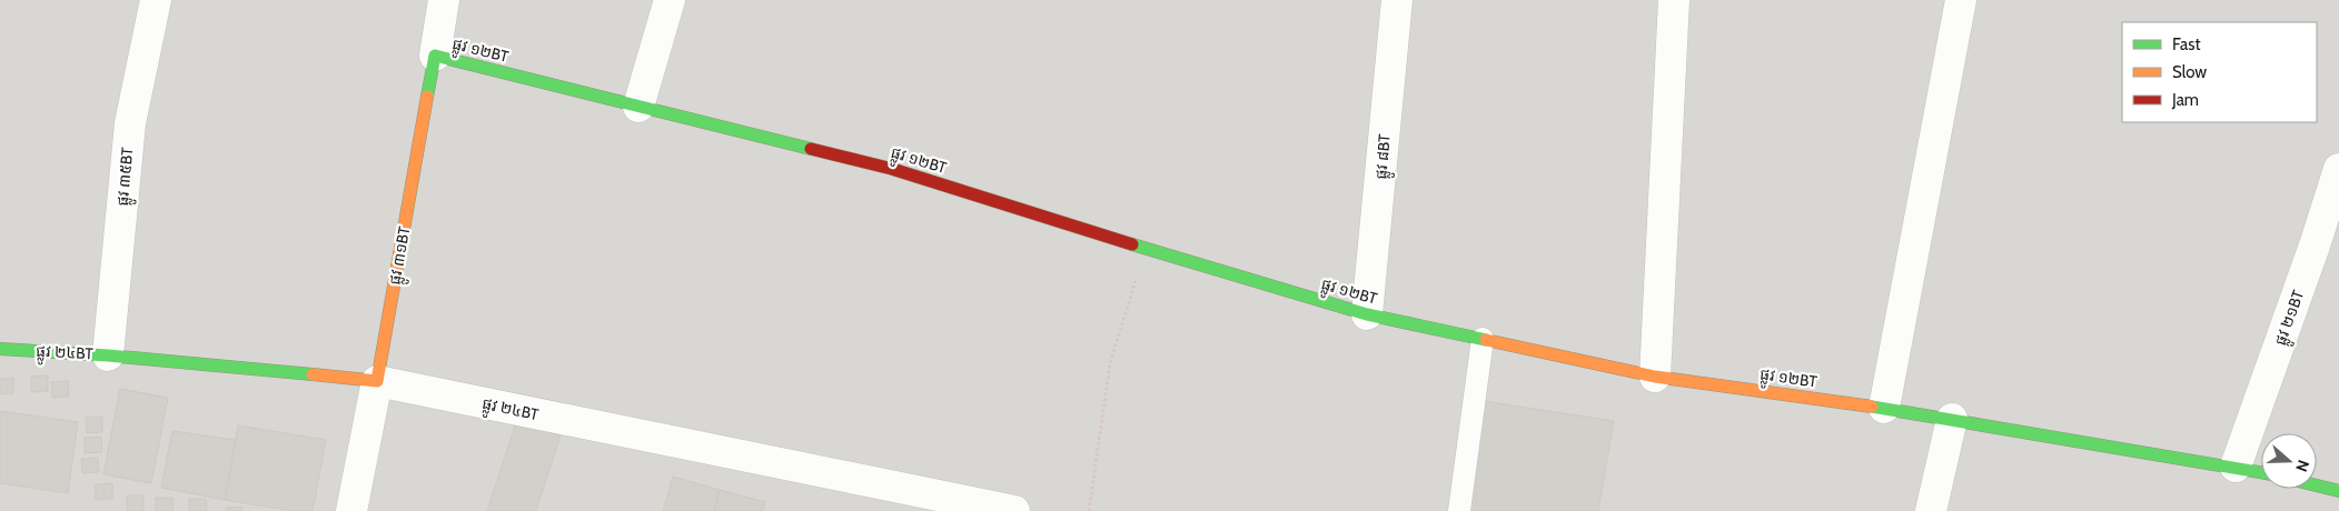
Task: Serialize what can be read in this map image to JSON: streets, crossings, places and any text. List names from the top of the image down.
{
  "streets": {
    "street": [
      "ផ្លូវ ១២BT",
      "ផ្លូវ ៨BT",
      "ផ្លូវ ៣៥BT",
      "ផ្លូវ ៣១BT",
      "ផ្លូវ ២១BT",
      "ផ្លូវ ២៤BT"
    ]
  },
  "crossings": [
    ["ផ្លូវ ១២BT", "ផ្លូវ ៨BT"],
    ["ផ្លូវ ១២BT", "ផ្លូវ ៣១BT"],
    ["ផ្លូវ ១២BT", "ផ្លូវ ២១BT"],
    ["ផ្លូវ ៣៥BT", "ផ្លូវ ២៤BT"],
    ["ផ្លូវ ៣១BT", "ផ្លូវ ២៤BT"]
  ],
  "legend": ["Fast", "Slow", "Jam"],
  "north": "right"
}
